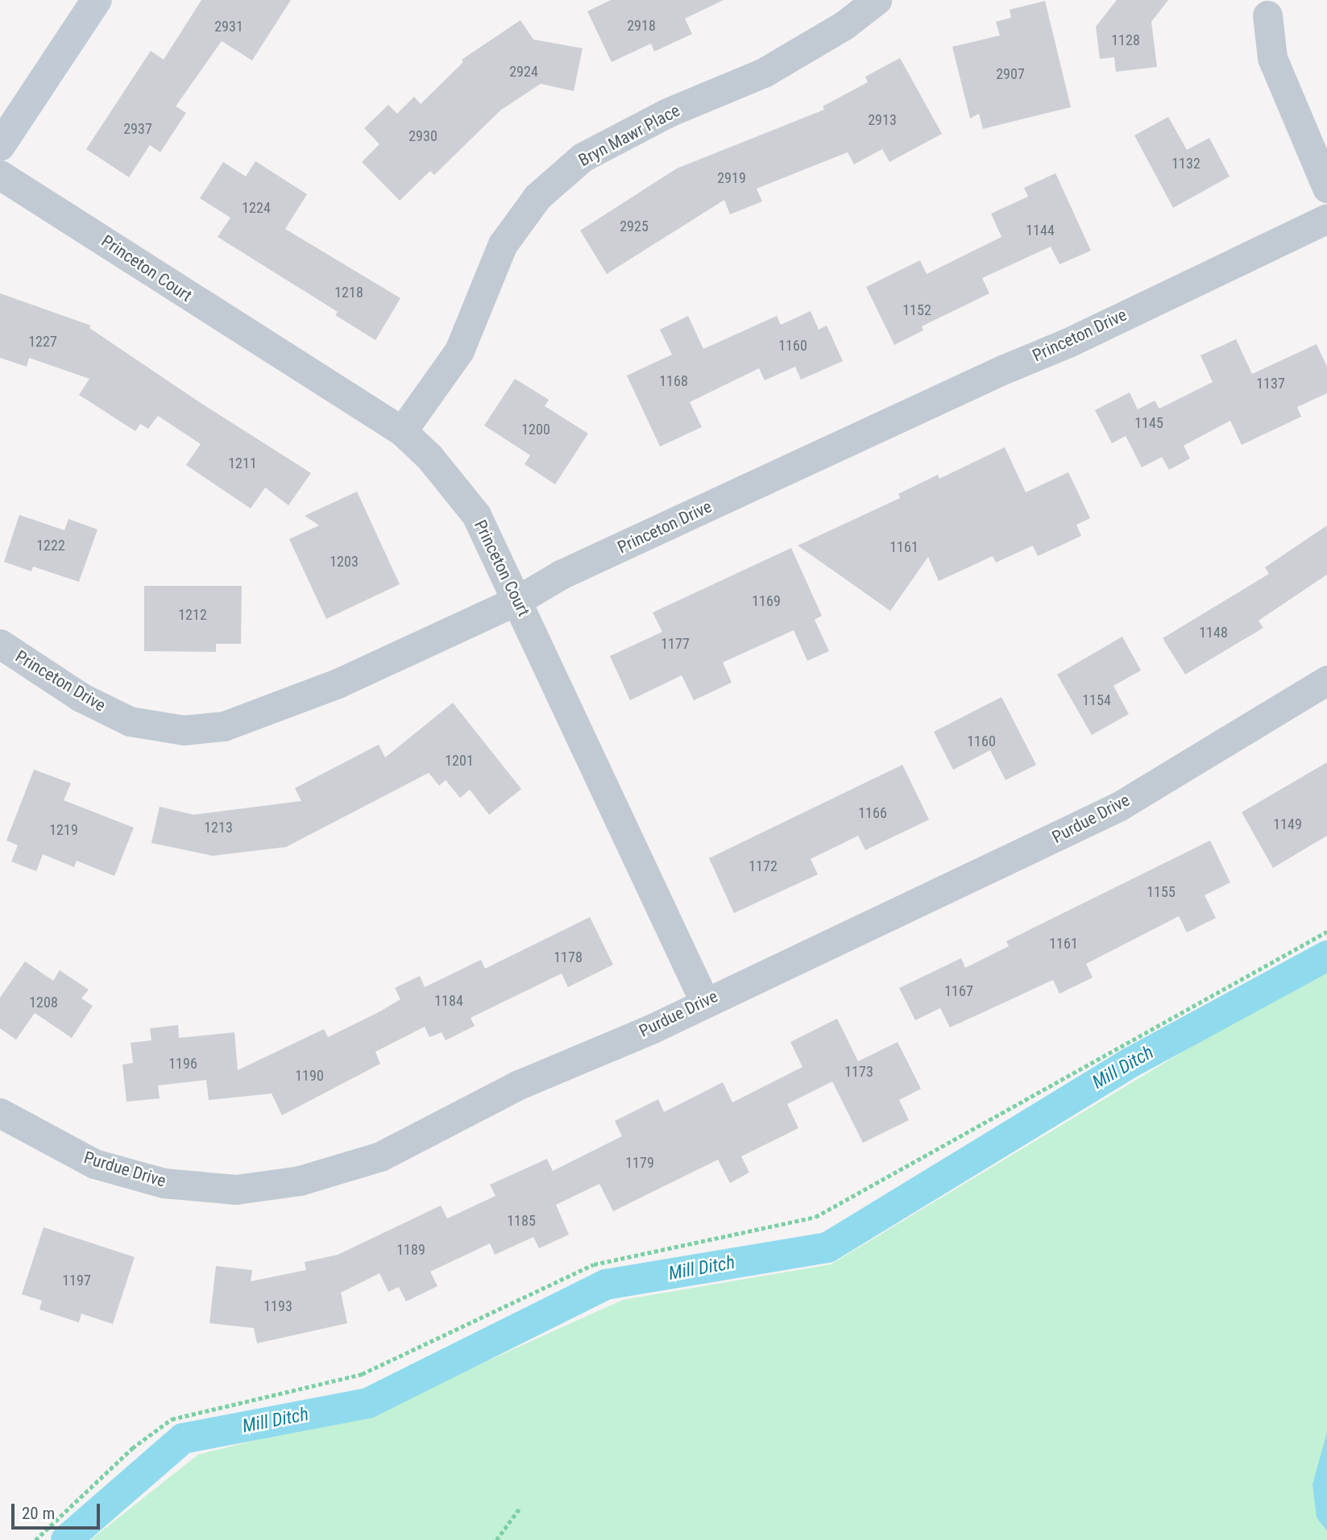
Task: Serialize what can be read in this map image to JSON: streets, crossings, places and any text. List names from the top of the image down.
{
  "streets": {
    "street": [
      "Bryn Mawr Place",
      "Princeton Court",
      "Princeton Drive",
      "Purdue Drive"
    ]
  },
  "crossings": [
    ["Bryn Mawr Place", "Princeton Court"],
    ["Princeton Court", "Princeton Drive"],
    ["Princeton Court", "Purdue Drive"]
  ],
  "water": ["Mill Ditch"],
  "house_numbers": [
    "2918",
    "2931",
    "1128",
    "2924",
    "2907",
    "2913",
    "2937",
    "2930",
    "1132",
    "2919",
    "1224",
    "2925",
    "1144",
    "1218",
    "1152",
    "1227",
    "1160",
    "1168",
    "1137",
    "1145",
    "1200",
    "1211",
    "1222",
    "1161",
    "1203",
    "1169",
    "1212",
    "1148",
    "1177",
    "1154",
    "1160",
    "1201",
    "1166",
    "1149",
    "1213",
    "1219",
    "1172",
    "1155",
    "1161",
    "1178",
    "1167",
    "1184",
    "1208",
    "1196",
    "1173",
    "1190",
    "1179",
    "1185",
    "1189",
    "1197",
    "1193"
  ],
  "scale_bar": "20 m"
}
